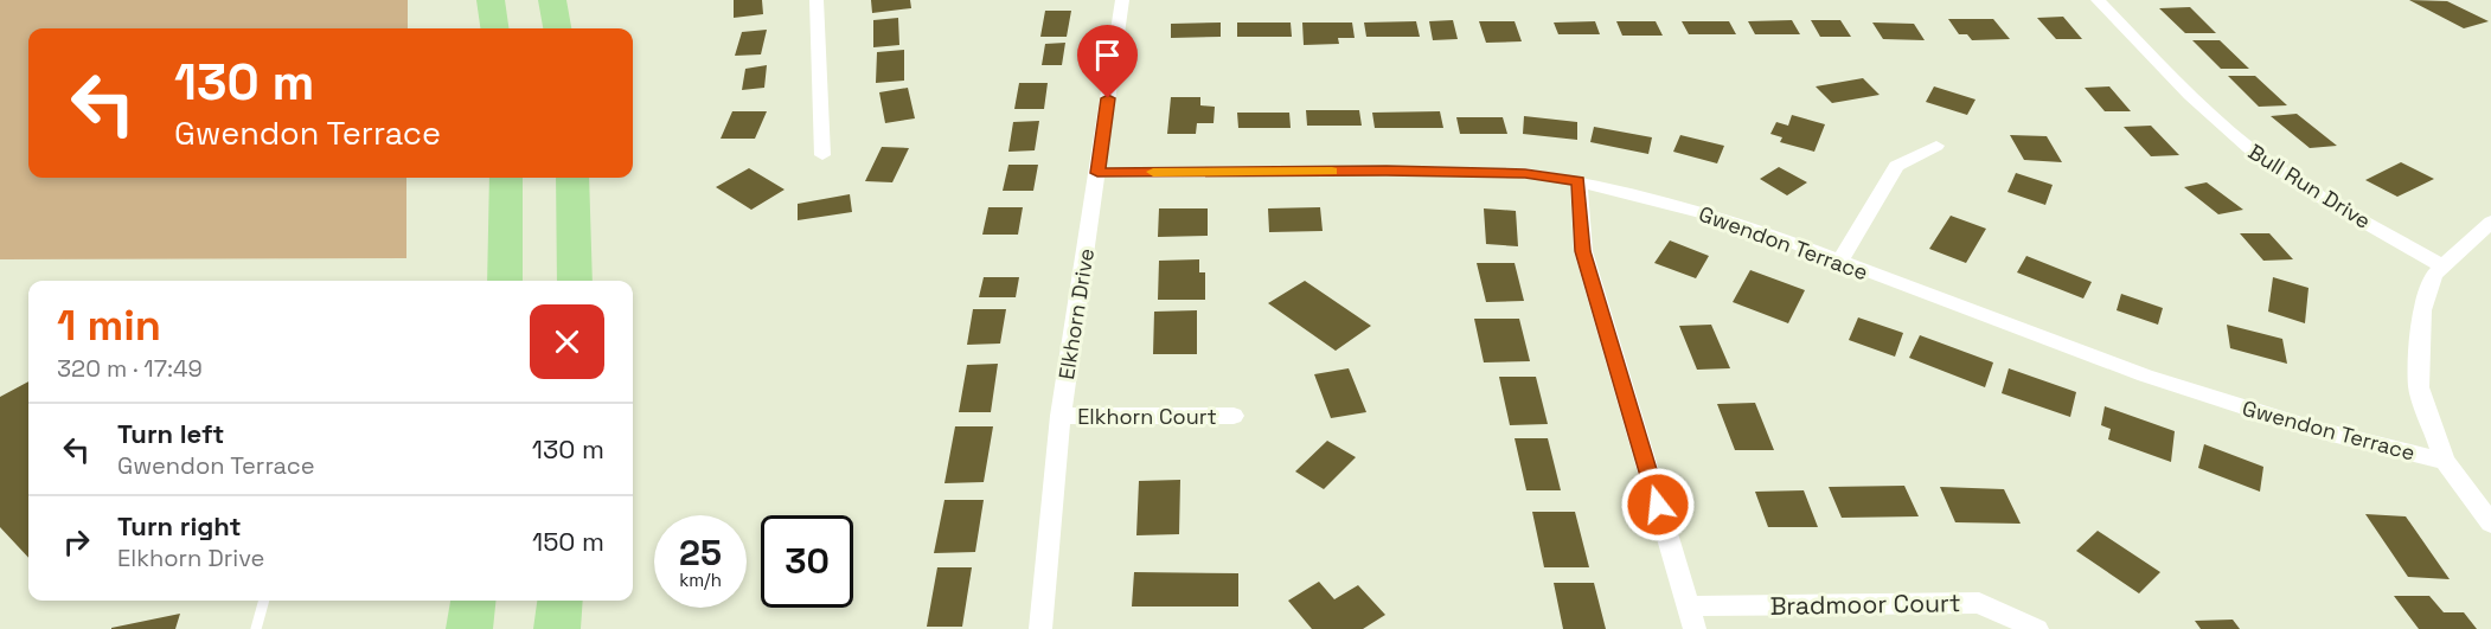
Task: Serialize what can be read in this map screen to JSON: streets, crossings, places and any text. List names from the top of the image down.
{
  "streets": {
    "street": [
      "Bull Run Drive",
      "Gwendon Terrace",
      "Elkhorn Drive",
      "Elkhorn Court",
      "Bradmoor Court"
    ]
  },
  "crossings": [
    ["Gwendon Terrace", "Elkhorn Drive"],
    ["Elkhorn Drive", "Elkhorn Court"]
  ],
  "page": {
    "turn": ["130 m", "Gwendon Terrace"],
    "heading": ["1 min", "320 m · 17:49"],
    "list": [
      {
        "name": "Turn left",
        "note": "Gwendon Terrace",
        "value": "130 m"
      },
      {
        "name": "Turn right",
        "note": "Elkhorn Drive",
        "value": "150 m"
      }
    ],
    "speed": "25 km/h",
    "limit": "30"
  }
}
